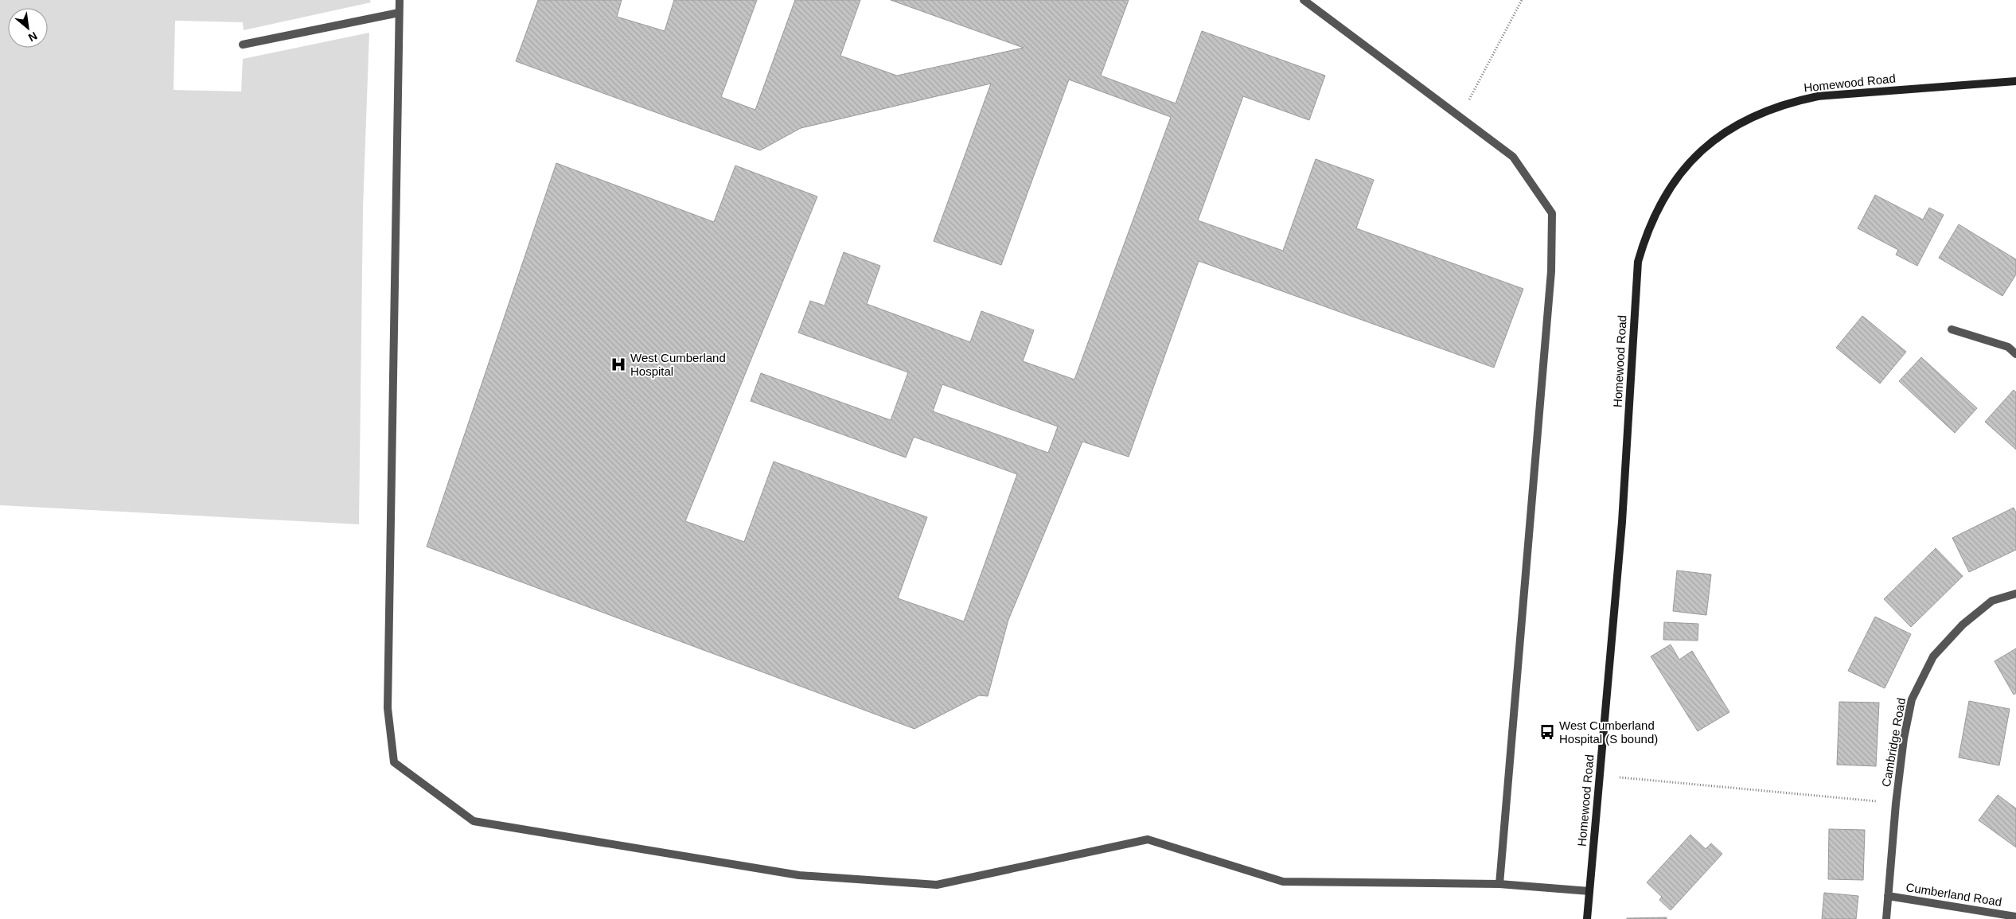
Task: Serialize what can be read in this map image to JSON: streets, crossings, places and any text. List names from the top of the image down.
{
  "streets": {
    "street": ["Homewood Road", "Cambridge Road", "Cumberland Road"]
  },
  "crossings": [
    ["Cambridge Road", "Cumberland Road"]
  ],
  "places": {
    "hospital": ["West Cumberland Hospital"],
    "bus stop": ["West Cumberland Hospital (S bound)"]
  },
  "north": "bottom right"
}
